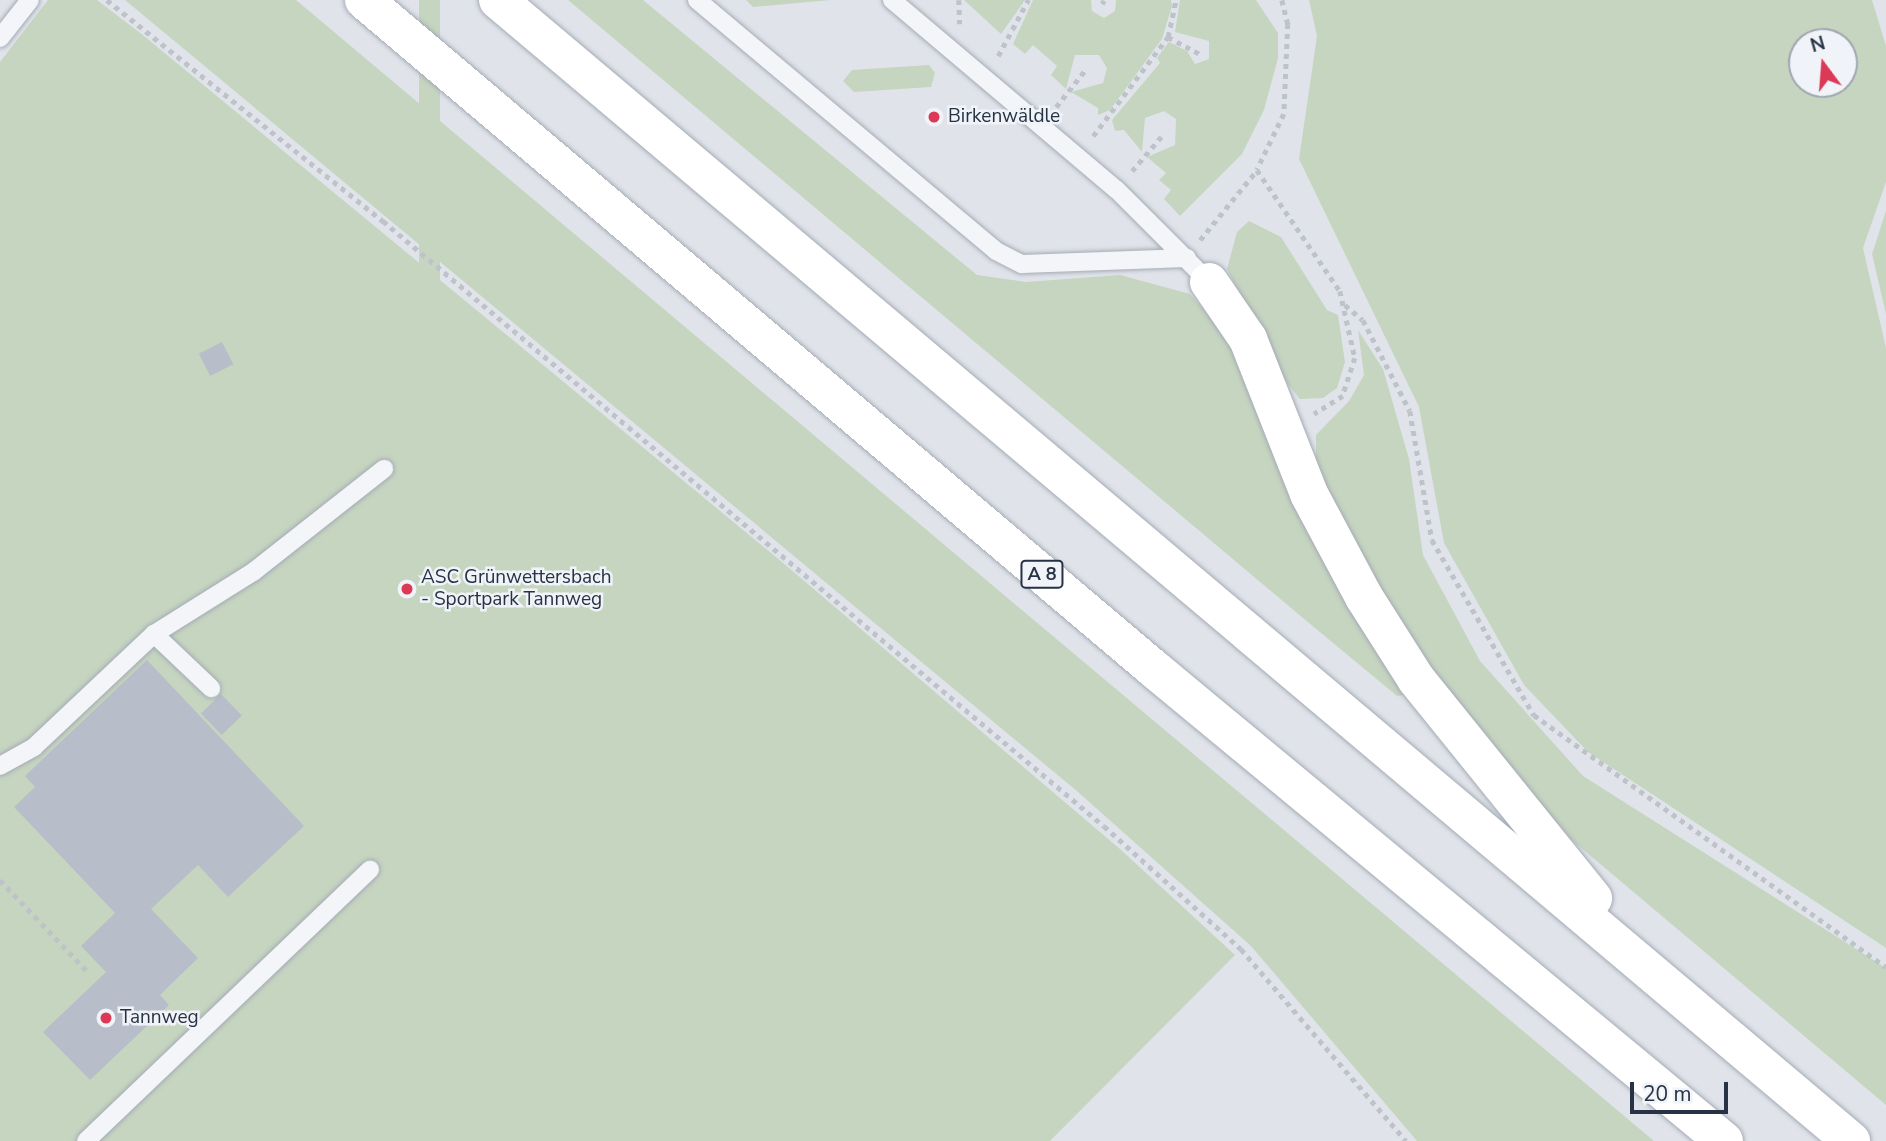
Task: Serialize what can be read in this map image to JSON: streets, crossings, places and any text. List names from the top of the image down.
{
  "streets": {
    "highway": ["A 8"]
  },
  "places": ["Birkenwäldle", "ASC Grünwettersbach - Sportpark Tannweg", "Tannweg"],
  "scale_bar": "20 m",
  "north": "top"
}
